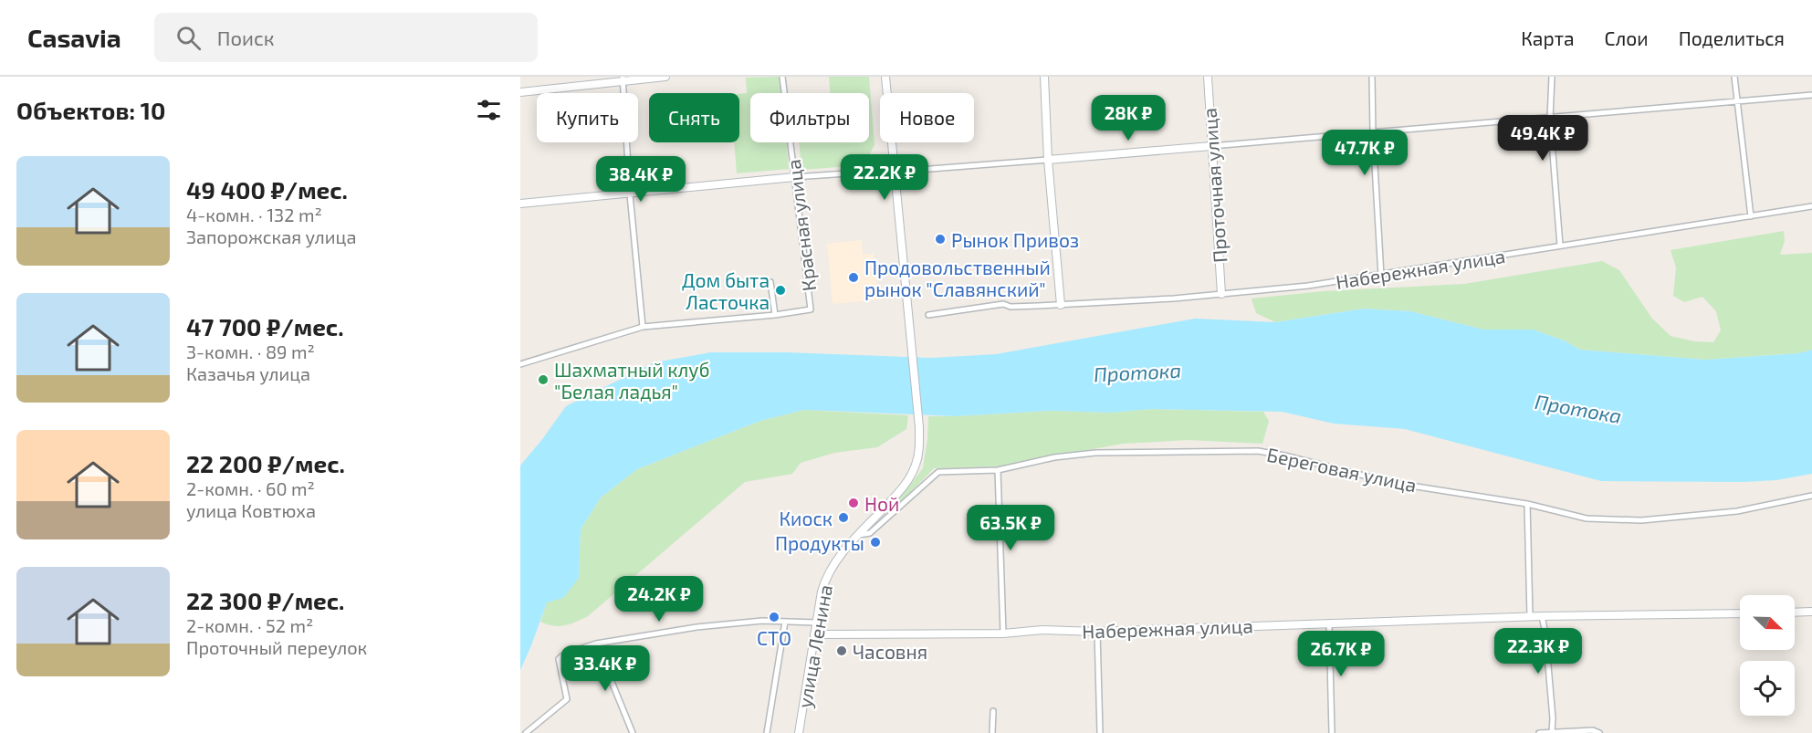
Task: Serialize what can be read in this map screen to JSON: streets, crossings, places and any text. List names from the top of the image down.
{
  "streets": {
    "street": [
      "Проточная улица",
      "Красная улица",
      "Набережная улица",
      "Береговая улица",
      "улица Ленина"
    ]
  },
  "crossings": [
    ["Проточная улица", "Набережная улица"],
    ["Набережная улица", "улица Ленина"],
    ["Береговая улица", "улица Ленина"]
  ],
  "water": ["Протока"],
  "places": [
    "Рынок Привоз",
    "Продовольственный рынок \"Славянский\"",
    "Дом быта Ласточка",
    "Шахматный клуб \"Белая ладья\"",
    "Ной",
    "Киоск",
    "Продукты",
    "СТО",
    "Часовня"
  ],
  "north": "bottom right",
  "page": {
    "header": "Casavia",
    "search": "Поиск",
    "nav": ["Карта", "Слои", "Поделиться"],
    "heading": "Объектов: 10",
    "chip": [
      "Купить",
      "Снять",
      "Фильтры",
      "Новое"
    ],
    "price": [
      "28K ₽",
      "49.4K ₽",
      "47.7K ₽",
      "22.2K ₽",
      "38.4K ₽",
      "63.5K ₽",
      "24.2K ₽",
      "22.3K ₽",
      "26.7K ₽",
      "33.4K ₽"
    ],
    "list": [
      {
        "name": "49 400 ₽/мес.",
        "note": "4-комн. · 132 m² · Запорожская улица"
      },
      {
        "name": "47 700 ₽/мес.",
        "note": "3-комн. · 89 m² · Казачья улица"
      },
      {
        "name": "22 200 ₽/мес.",
        "note": "2-комн. · 60 m² · улица Ковтюха"
      },
      {
        "name": "22 300 ₽/мес.",
        "note": "2-комн. · 52 m² · Проточный переулок"
      }
    ]
  }
}
